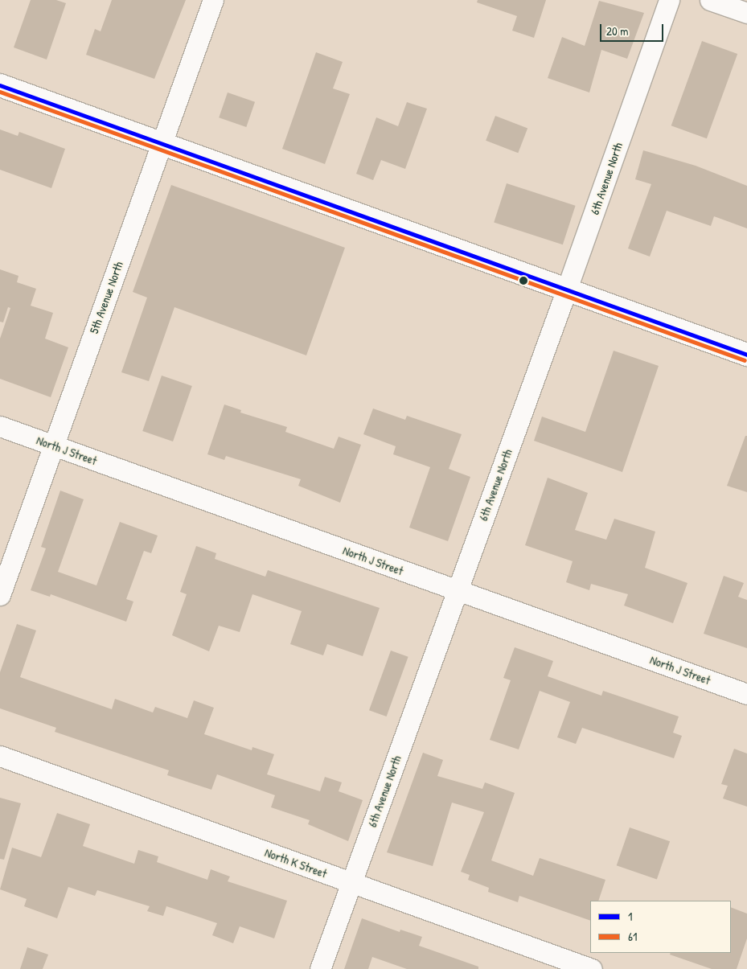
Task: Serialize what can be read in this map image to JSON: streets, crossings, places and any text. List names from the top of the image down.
{
  "streets": {
    "street": [
      "6th Avenue North",
      "5th Avenue North",
      "North J Street",
      "North K Street"
    ]
  },
  "crossings": [
    ["6th Avenue North", "North J Street"],
    ["6th Avenue North", "North K Street"],
    ["5th Avenue North", "North J Street"]
  ],
  "lines": ["transit line 1", "transit line 61"],
  "legend": ["1", "61"],
  "scale_bar": "20 m"
}
